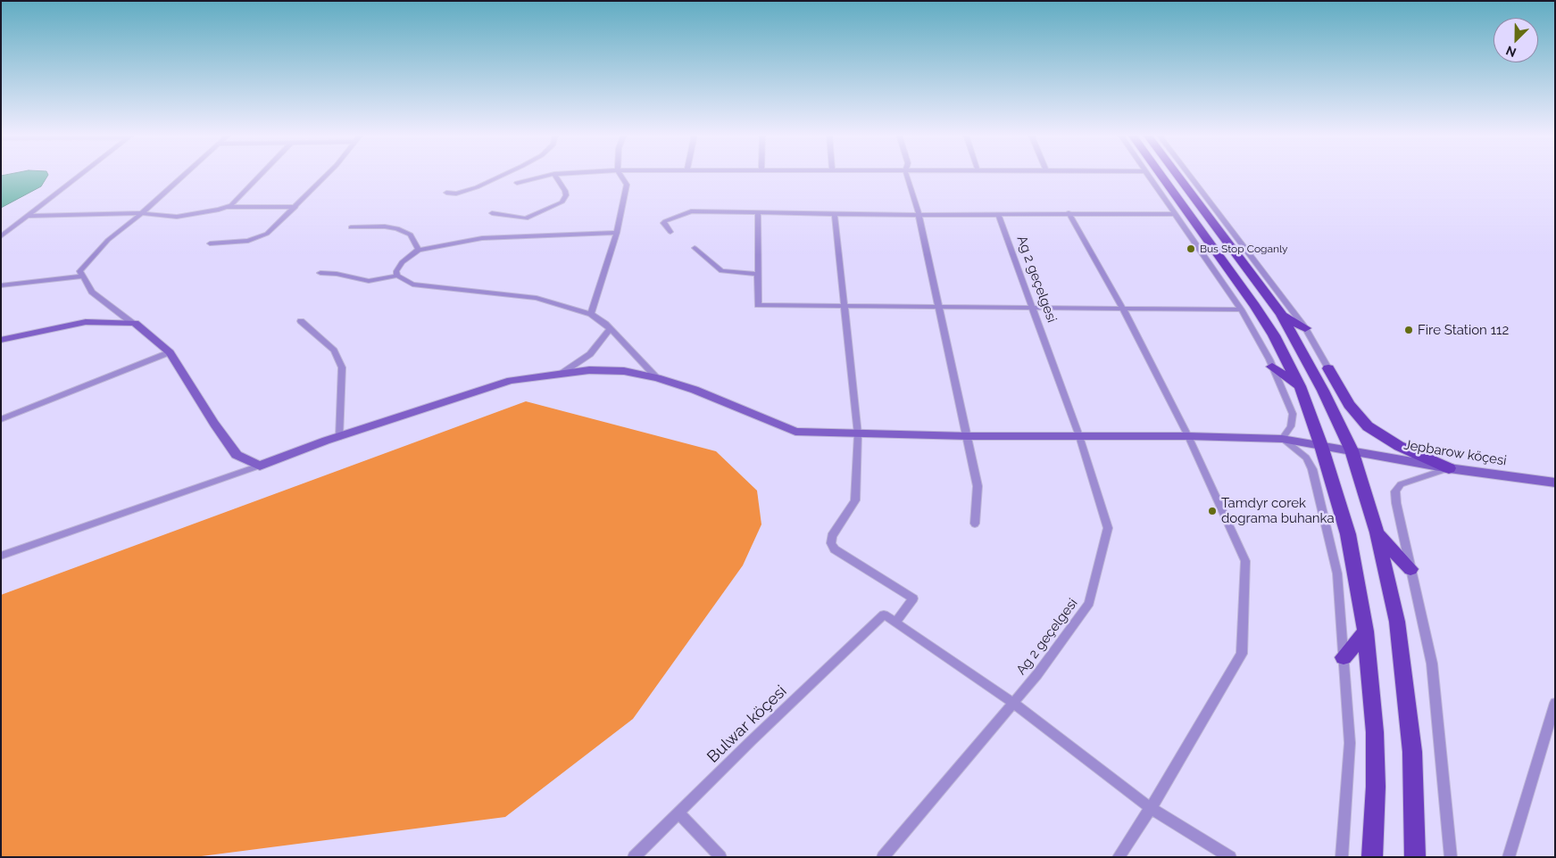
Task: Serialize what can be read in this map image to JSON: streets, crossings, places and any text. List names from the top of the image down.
{
  "streets": {
    "street": ["Ag 2 geçelgesi", "Jepbarow köçesi", "Bulwar köçesi"]
  },
  "crossings": [
    ["Ag 2 geçelgesi", "Jepbarow köçesi"]
  ],
  "places": ["Bus Stop Coganly", "Fire Station 112", "Tamdyr corek dograma buhanka"],
  "north": "bottom left"
}
